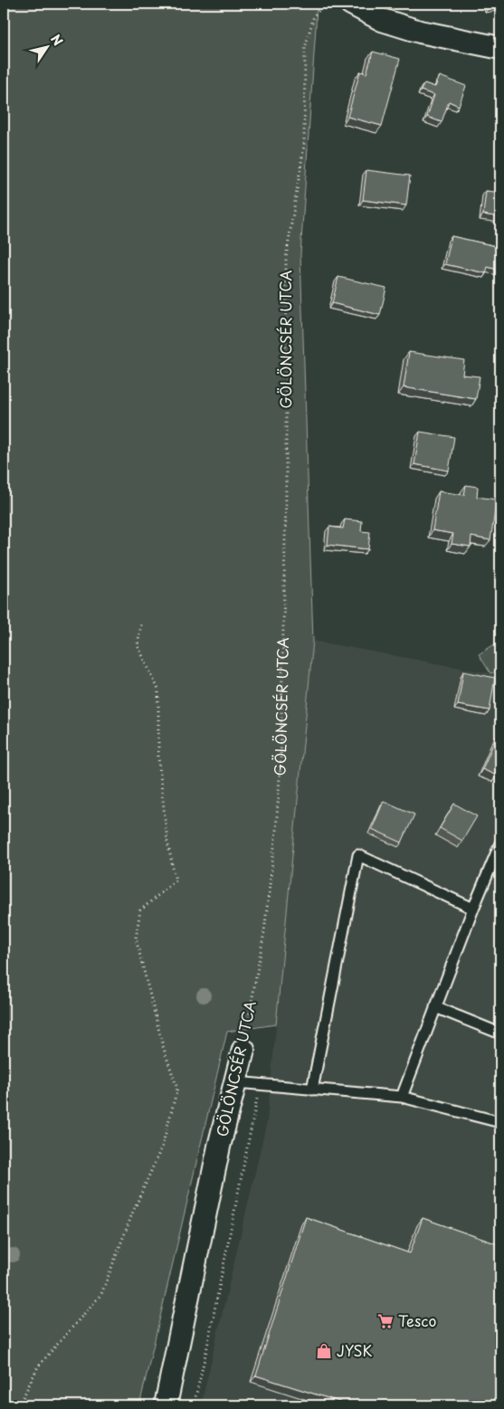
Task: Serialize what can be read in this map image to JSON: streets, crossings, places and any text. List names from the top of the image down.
{
  "streets": {
    "street": ["GÖLÖNCSÉR UTCA"]
  },
  "places": {
    "supermarket": ["Tesco"],
    "shop": ["JYSK"]
  },
  "north": "top right"
}
